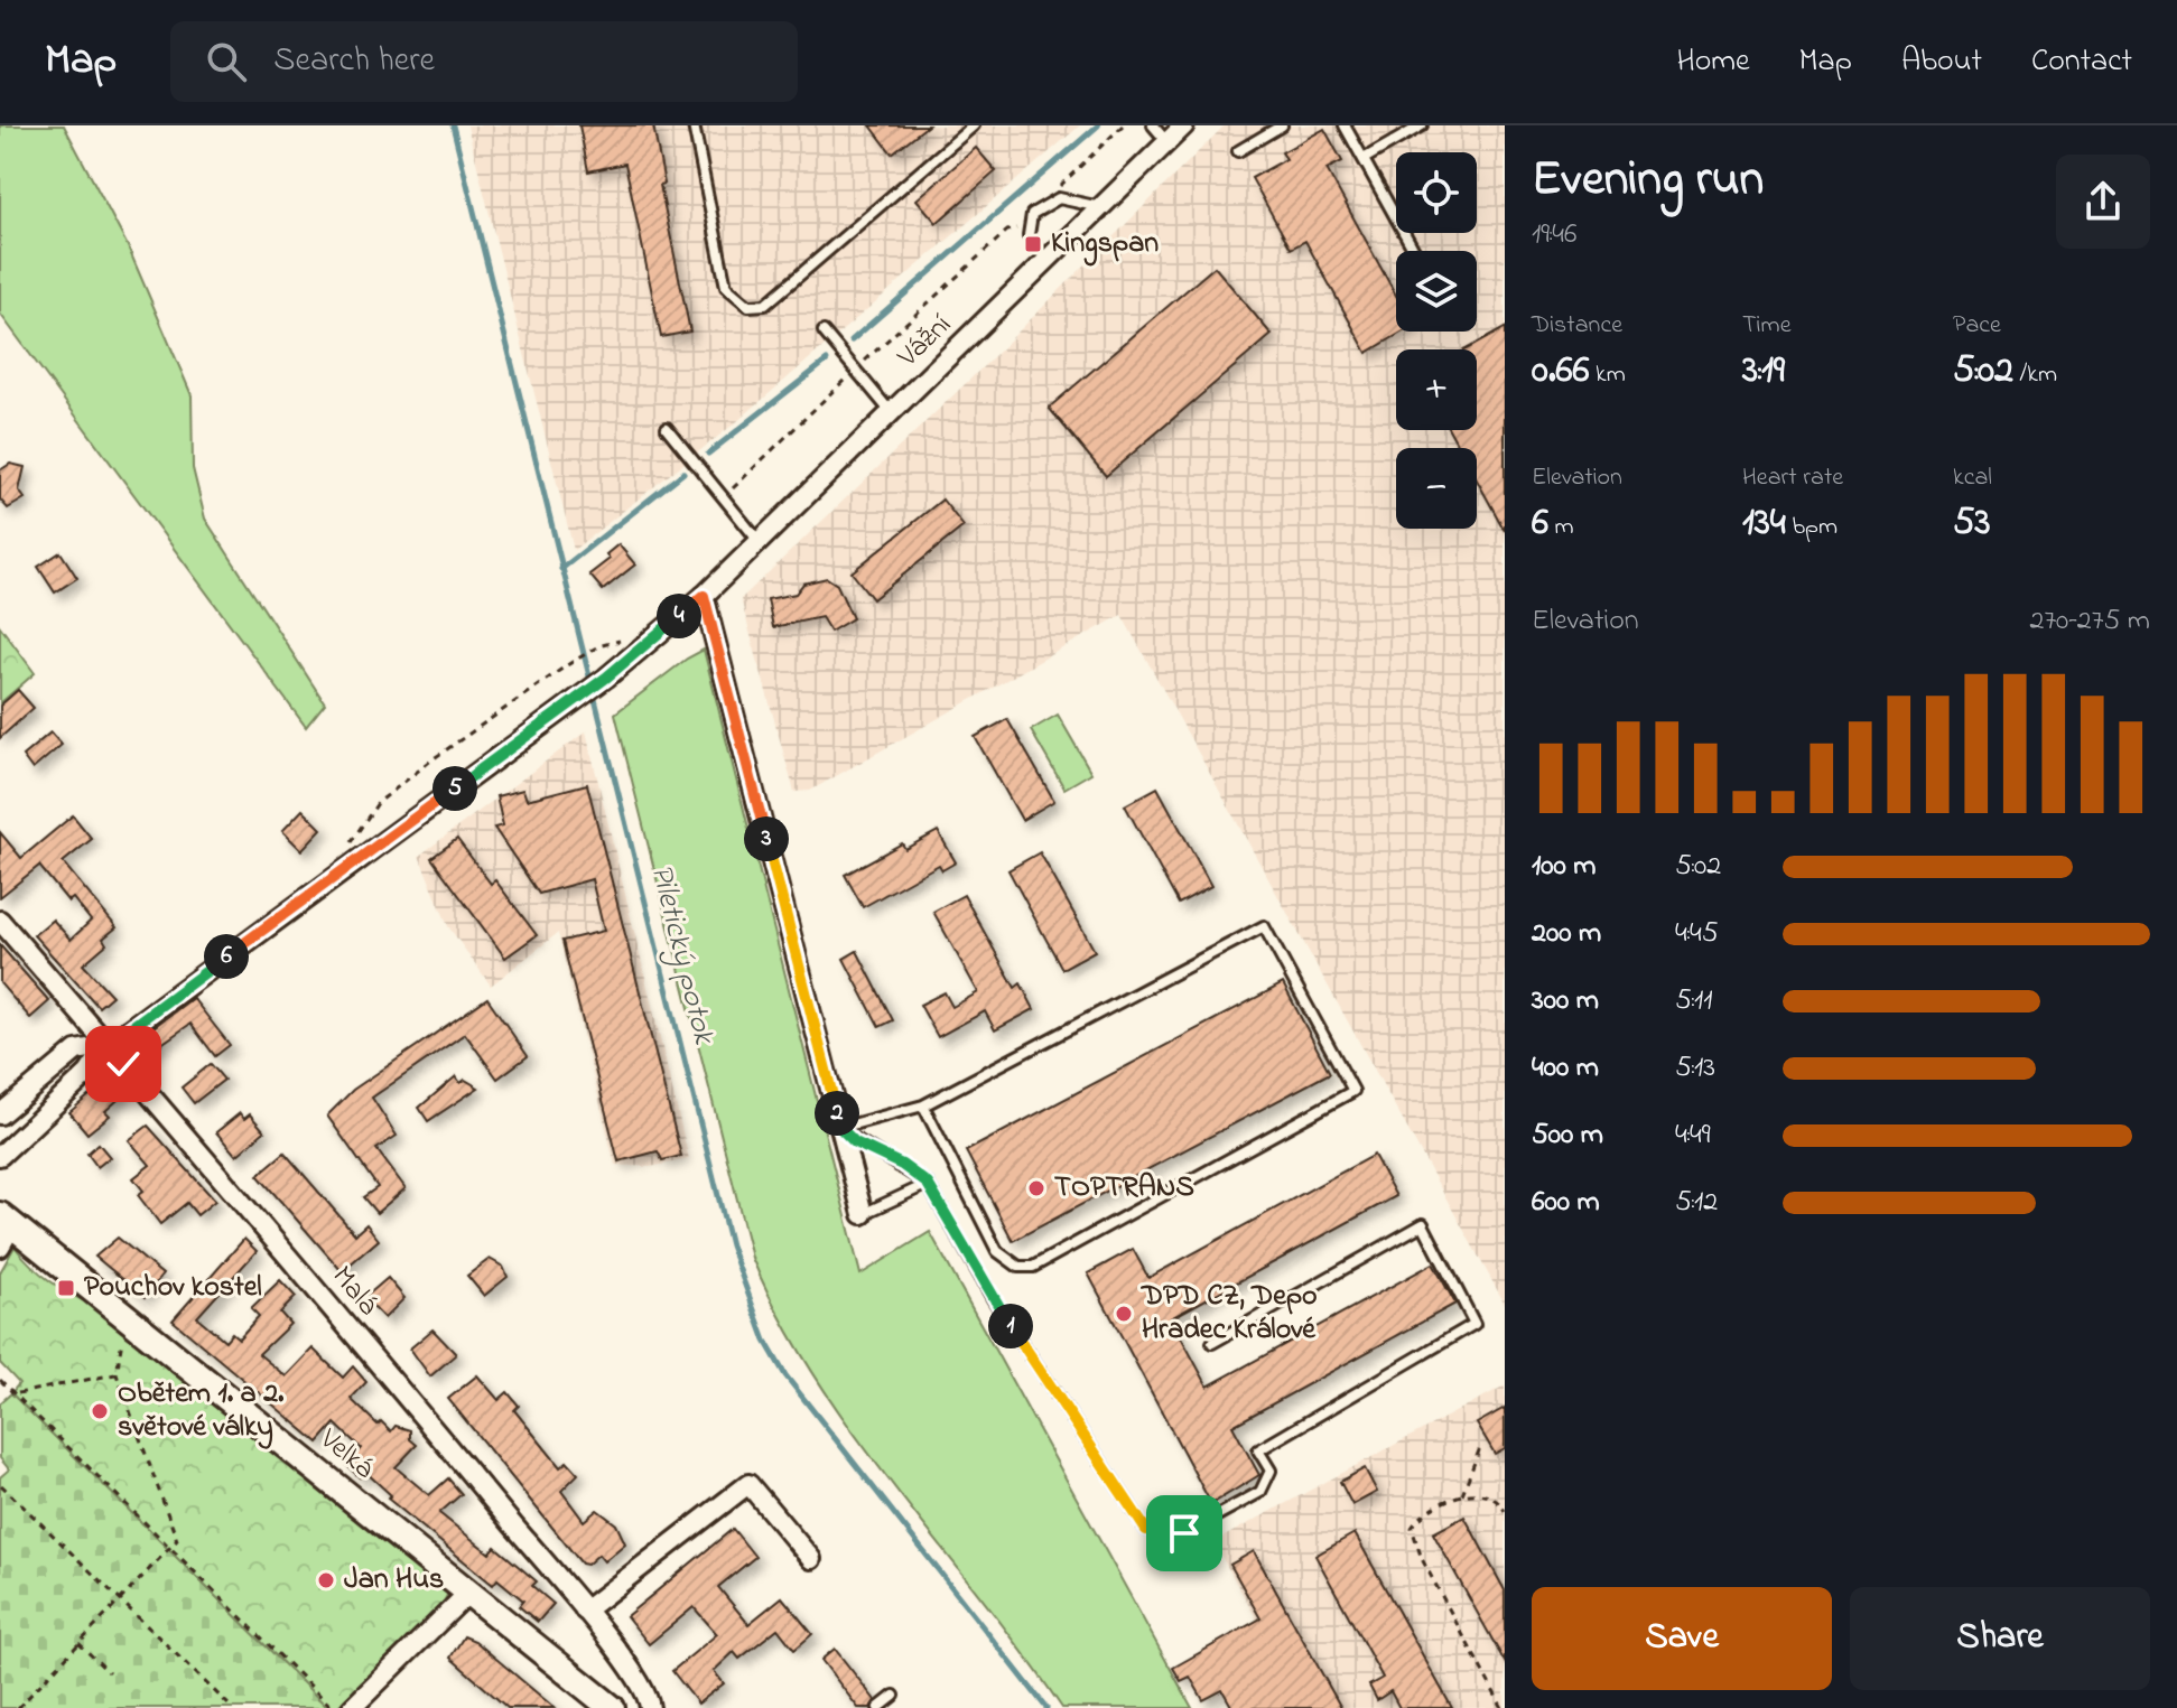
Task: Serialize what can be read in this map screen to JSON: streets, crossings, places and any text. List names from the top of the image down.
{
  "streets": {
    "street": ["Vážní", "Malá", "Velká"]
  },
  "crossings": [
    ["Vážní", "Malá"]
  ],
  "water": ["Piletický potok"],
  "places": {
    "transit": ["Kingspan", "Pouchov kostel"],
    "other": [
      "TOPTRANS",
      "DPD CZ, Depo Hradec Králové",
      "Obětem 1. a 2. světové války",
      "Jan Hus"
    ]
  },
  "page": {
    "header": "Map",
    "search": "Search here",
    "nav": [
      "Home",
      "Map",
      "About",
      "Contact"
    ],
    "heading": ["Evening run", "19:46"],
    "map_buttons": ["+", "−"],
    "stats": [
      ["Distance", "0.66 km"],
      ["Time", "3:19"],
      ["Pace", "5:02 /km"],
      ["Elevation", "6 m"],
      ["Heart rate", "134 bpm"],
      ["kcal", "53"]
    ],
    "chart": ["Elevation", "270–275 m"],
    "pins": [
      "4",
      "5",
      "3",
      "6",
      "2",
      "1"
    ],
    "list": [
      {
        "name": "100 m",
        "note": "5:02"
      },
      {
        "name": "200 m",
        "note": "4:45"
      },
      {
        "name": "300 m",
        "note": "5:11"
      },
      {
        "name": "400 m",
        "note": "5:13"
      },
      {
        "name": "500 m",
        "note": "4:49"
      },
      {
        "name": "600 m",
        "note": "5:12"
      }
    ],
    "buttons": ["Save", "Share"]
  }
}
